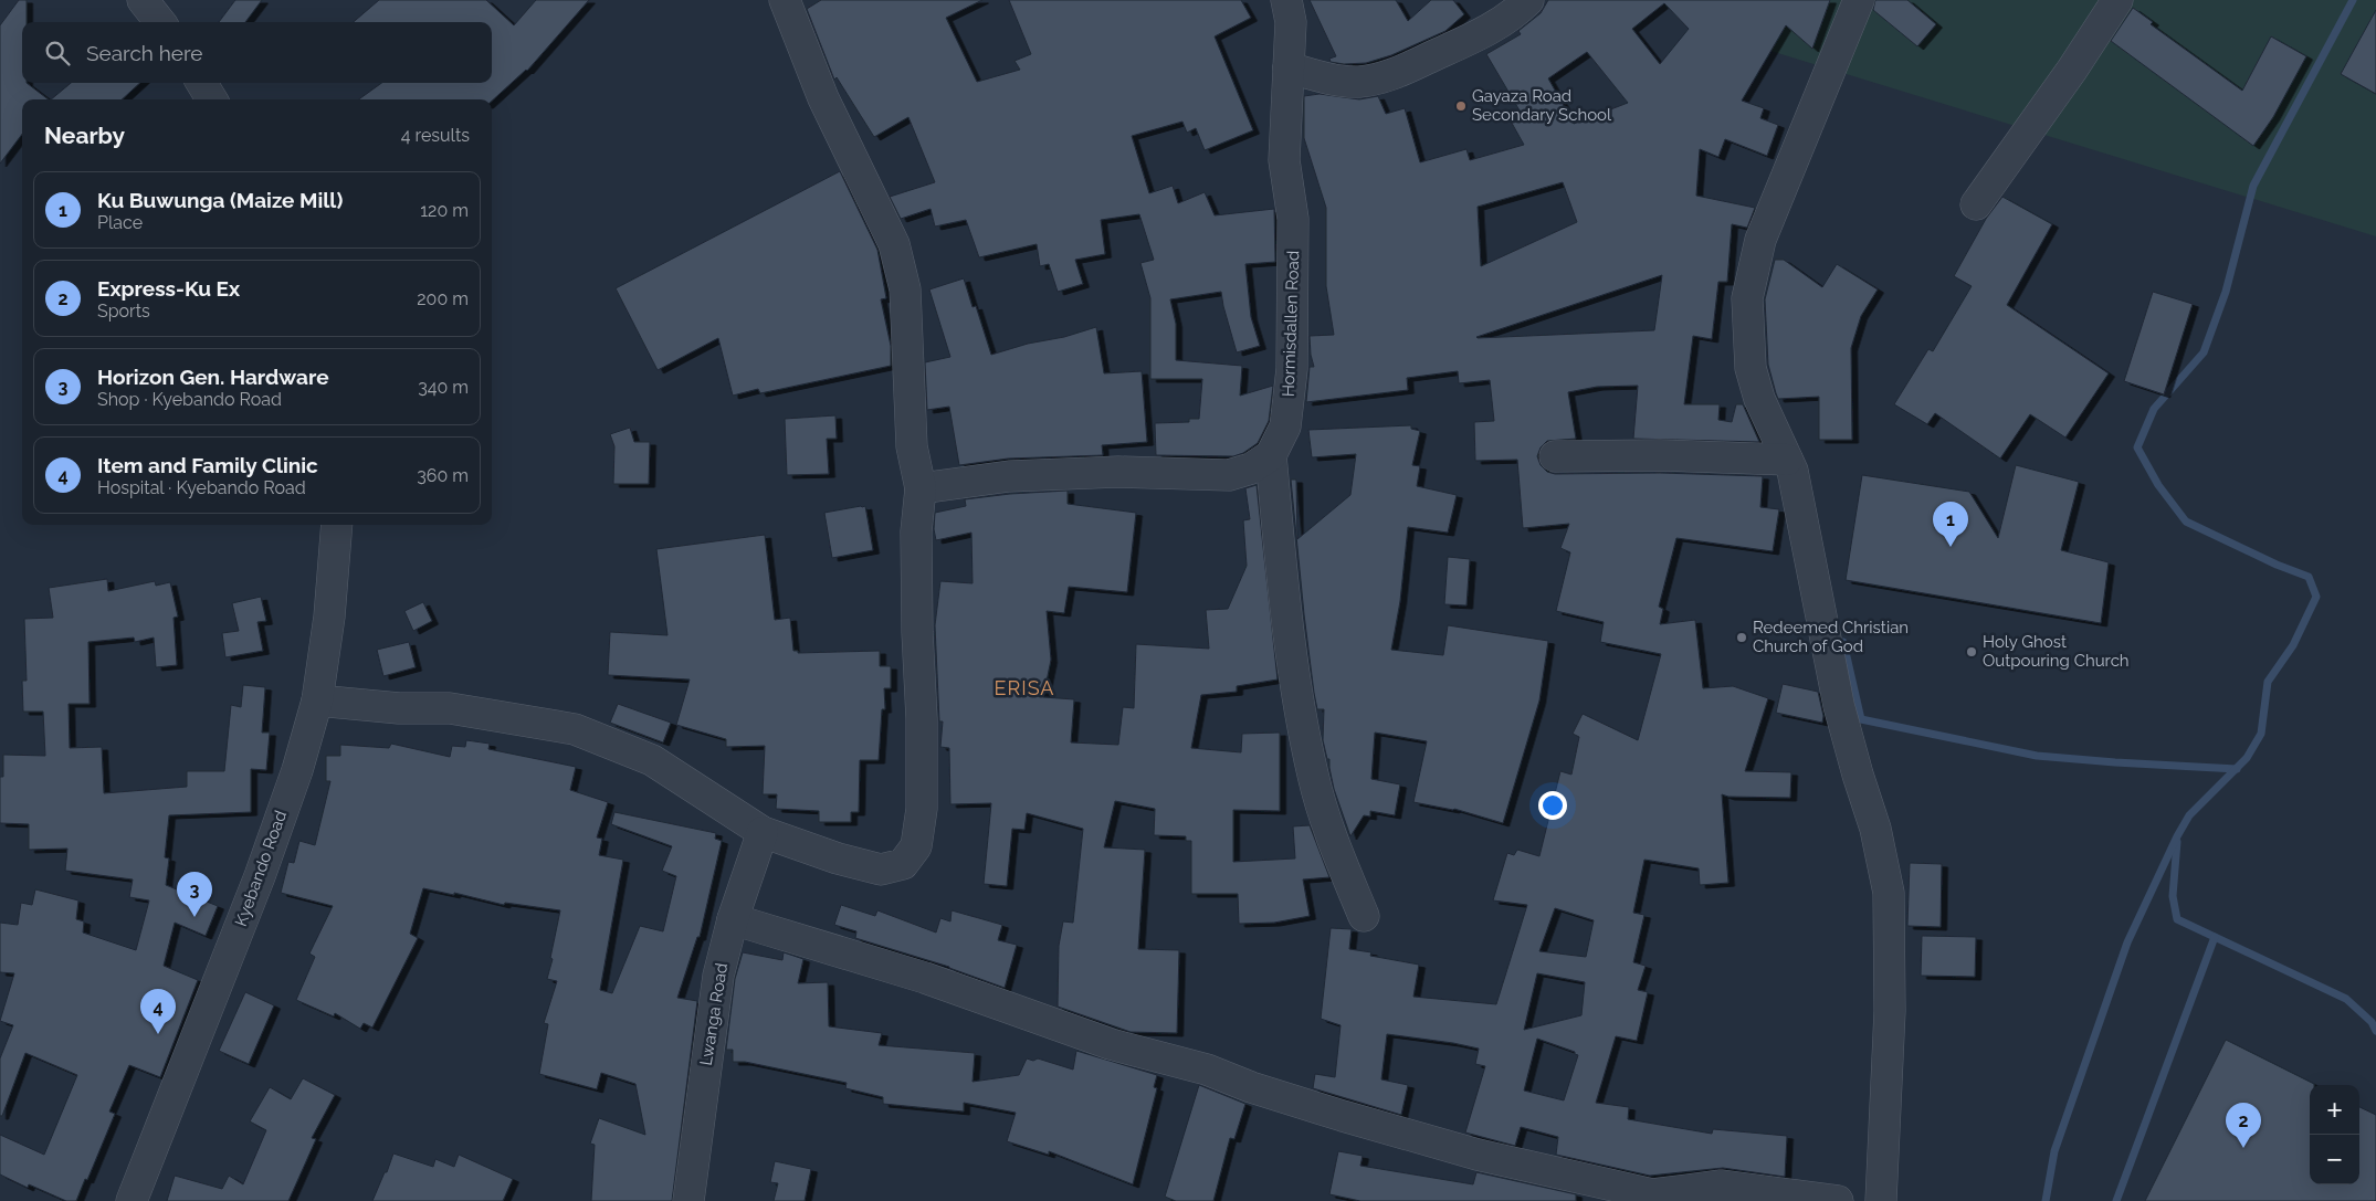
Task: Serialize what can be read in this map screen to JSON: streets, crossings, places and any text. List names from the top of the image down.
{
  "streets": {
    "street": ["Hormisdallen Road", "Kyebando Road", "Lwanga Road"]
  },
  "districts": ["ERISA"],
  "places": ["Gayaza Road Secondary School", "Redeemed Christian Church of God", "Holy Ghost Outpouring Church"],
  "page": {
    "search": "Search here",
    "heading": ["Nearby", "4 results"],
    "list": [
      {
        "mark": "1",
        "name": "Ku Buwunga (Maize Mill)",
        "note": "Place",
        "value": "120 m"
      },
      {
        "mark": "2",
        "name": "Express-Ku Ex",
        "note": "Sports",
        "value": "200 m"
      },
      {
        "mark": "3",
        "name": "Horizon Gen. Hardware",
        "note": "Shop · Kyebando Road",
        "value": "340 m"
      },
      {
        "mark": "4",
        "name": "Item and Family Clinic",
        "note": "Hospital · Kyebando Road",
        "value": "360 m"
      }
    ],
    "pins": [
      "1",
      "3",
      "4",
      "2"
    ],
    "map_buttons": ["+", "−"]
  }
}
